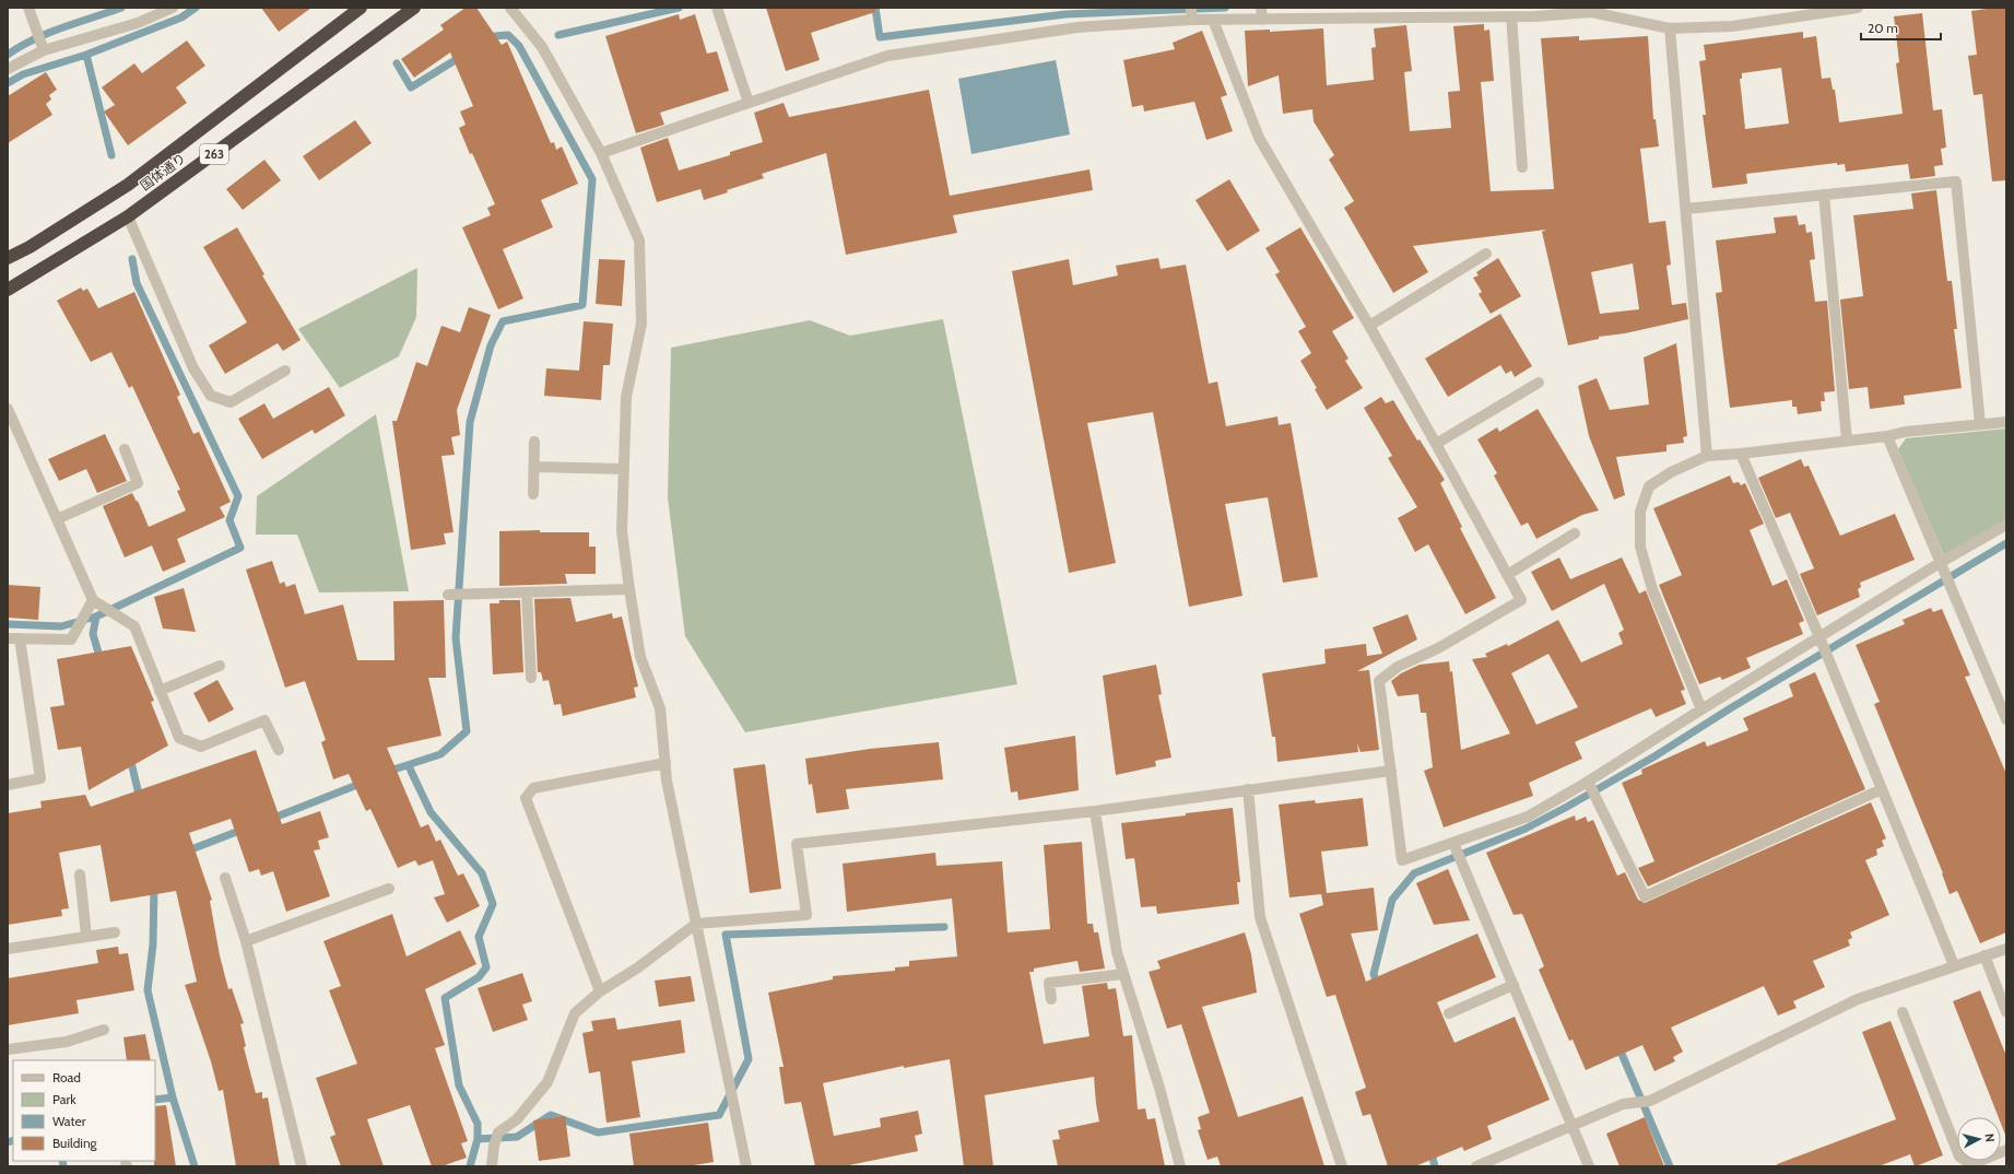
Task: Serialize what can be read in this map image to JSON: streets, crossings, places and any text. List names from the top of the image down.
{
  "streets": {
    "highway": ["263", "国体通り"]
  },
  "legend": [
    "Road",
    "Park",
    "Water",
    "Building"
  ],
  "scale_bar": "20 m",
  "north": "right"
}
